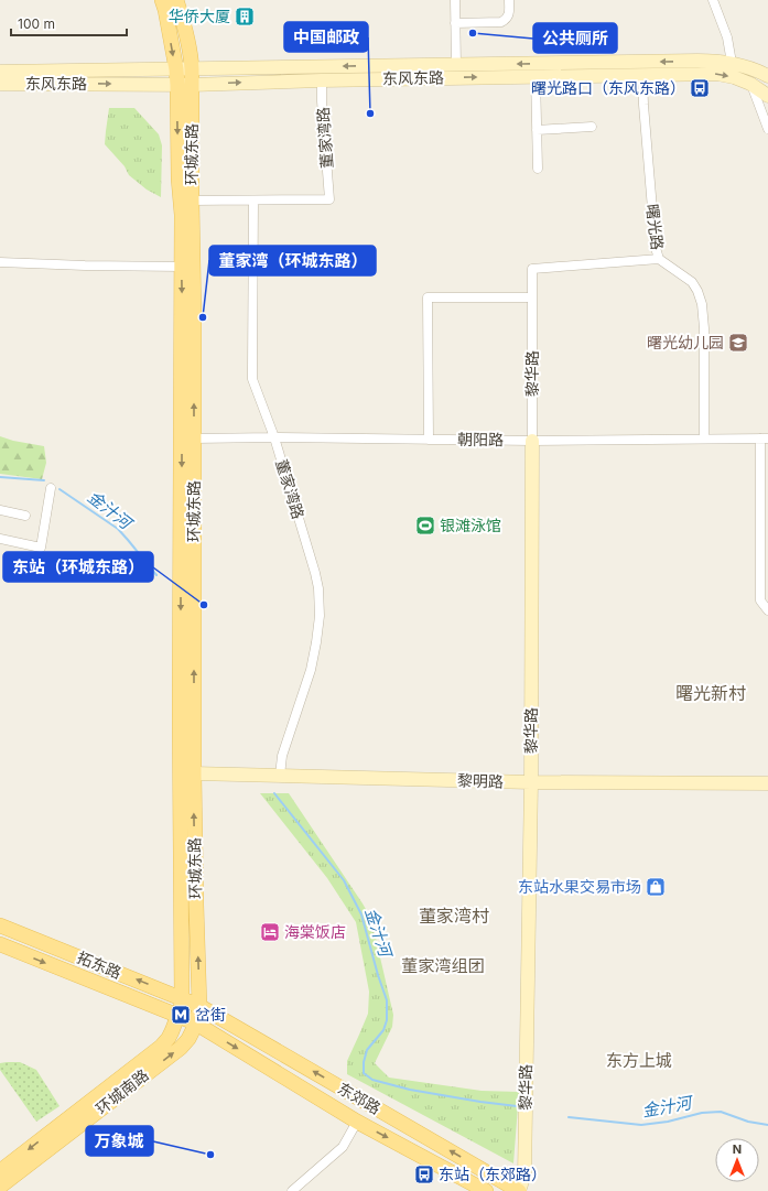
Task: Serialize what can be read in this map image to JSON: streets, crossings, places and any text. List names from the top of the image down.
{
  "streets": {
    "main road": [
      "东风东路",
      "环城东路",
      "黎华路",
      "黎明路",
      "拓东路",
      "环城南路",
      "东郊路"
    ],
    "street": ["董家湾路", "曙光路", "朝阳路"]
  },
  "crossings": [
    ["东风东路", "董家湾路"],
    ["东风东路", "环城东路"],
    ["东风东路", "曙光路"],
    ["董家湾路", "环城东路"],
    ["董家湾路", "朝阳路"],
    ["董家湾路", "黎明路"],
    ["环城东路", "朝阳路"],
    ["环城东路", "黎明路"],
    ["环城东路", "拓东路"],
    ["环城东路", "环城南路"],
    ["环城东路", "东郊路"],
    ["曙光路", "黎华路"],
    ["曙光路", "朝阳路"],
    ["黎华路", "朝阳路"],
    ["黎华路", "黎明路"],
    ["黎华路", "东郊路"],
    ["拓东路", "环城南路"],
    ["拓东路", "东郊路"],
    ["环城南路", "东郊路"]
  ],
  "districts": [
    "曙光新村",
    "董家湾村",
    "董家湾组团",
    "东方上城"
  ],
  "water": ["金汁河"],
  "places": {
    "building": ["华侨大厦"],
    "other": [
      "公共厕所",
      "中国邮政",
      "董家湾（环城东路）",
      "东站（环城东路）",
      "万象城"
    ],
    "bus stop": ["曙光路口（东风东路）", "东站（东郊路）"],
    "school or university": ["曙光幼儿园"],
    "sports": ["银滩泳馆"],
    "shop": ["东站水果交易市场"],
    "hotel": ["海棠饭店"],
    "metro station": ["岔街"]
  },
  "scale_bar": "100 m",
  "north": "top"
}
